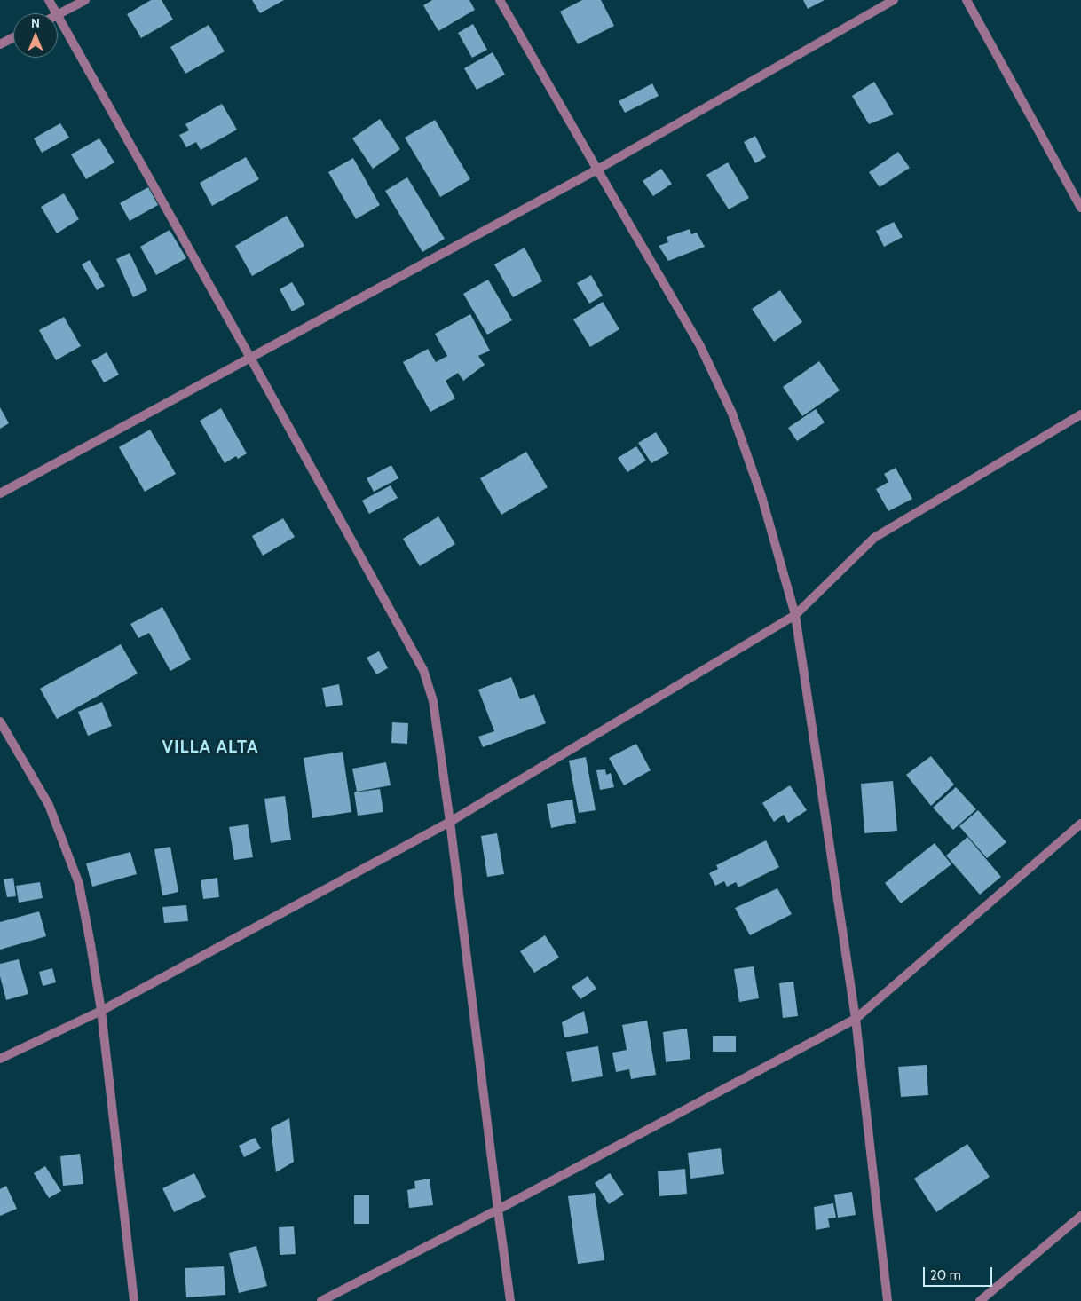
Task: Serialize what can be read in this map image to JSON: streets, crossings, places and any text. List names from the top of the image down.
{
  "districts": ["VILLA ALTA"],
  "scale_bar": "20 m",
  "north": "top"
}
